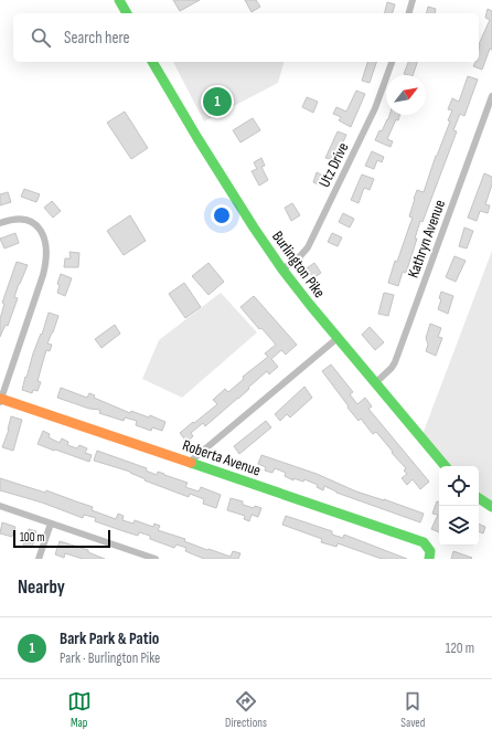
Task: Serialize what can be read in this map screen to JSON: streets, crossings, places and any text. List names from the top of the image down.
{
  "streets": {
    "main road": ["Burlington Pike", "Roberta Avenue"],
    "street": ["Utz Drive", "Kathryn Avenue"]
  },
  "crossings": [
    ["Utz Drive", "Burlington Pike"],
    ["Kathryn Avenue", "Burlington Pike"]
  ],
  "scale_bar": "100 m",
  "north": "top right",
  "page": {
    "search": "Search here",
    "pins": "1",
    "scale": "100 m",
    "heading": "Nearby",
    "list": [
      {
        "mark": "1",
        "name": "Bark Park & Patio",
        "note": "Park · Burlington Pike",
        "value": "120 m"
      }
    ],
    "nav": ["Map", "Directions", "Saved"]
  }
}
